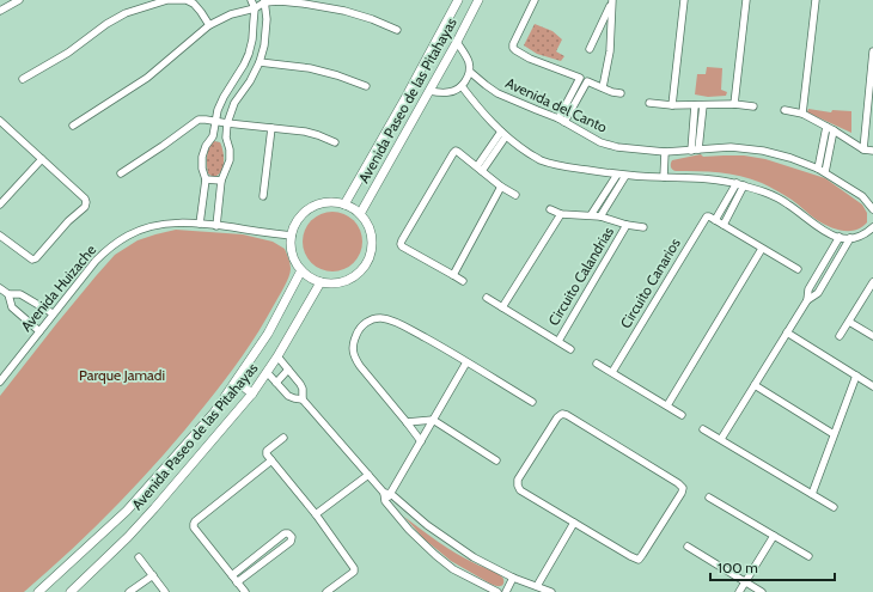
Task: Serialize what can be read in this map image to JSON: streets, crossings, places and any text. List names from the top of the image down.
{
  "streets": {
    "street": [
      "Avenida Paseo de las Pitahayas",
      "Avenida del Canto",
      "Circuito Calandrias",
      "Circuito Canarios",
      "Avenida Huizache"
    ]
  },
  "crossings": [
    ["Avenida Paseo de las Pitahayas", "Avenida Huizache"]
  ],
  "parks": ["Parque Jamadi"],
  "scale_bar": "100 m"
}
